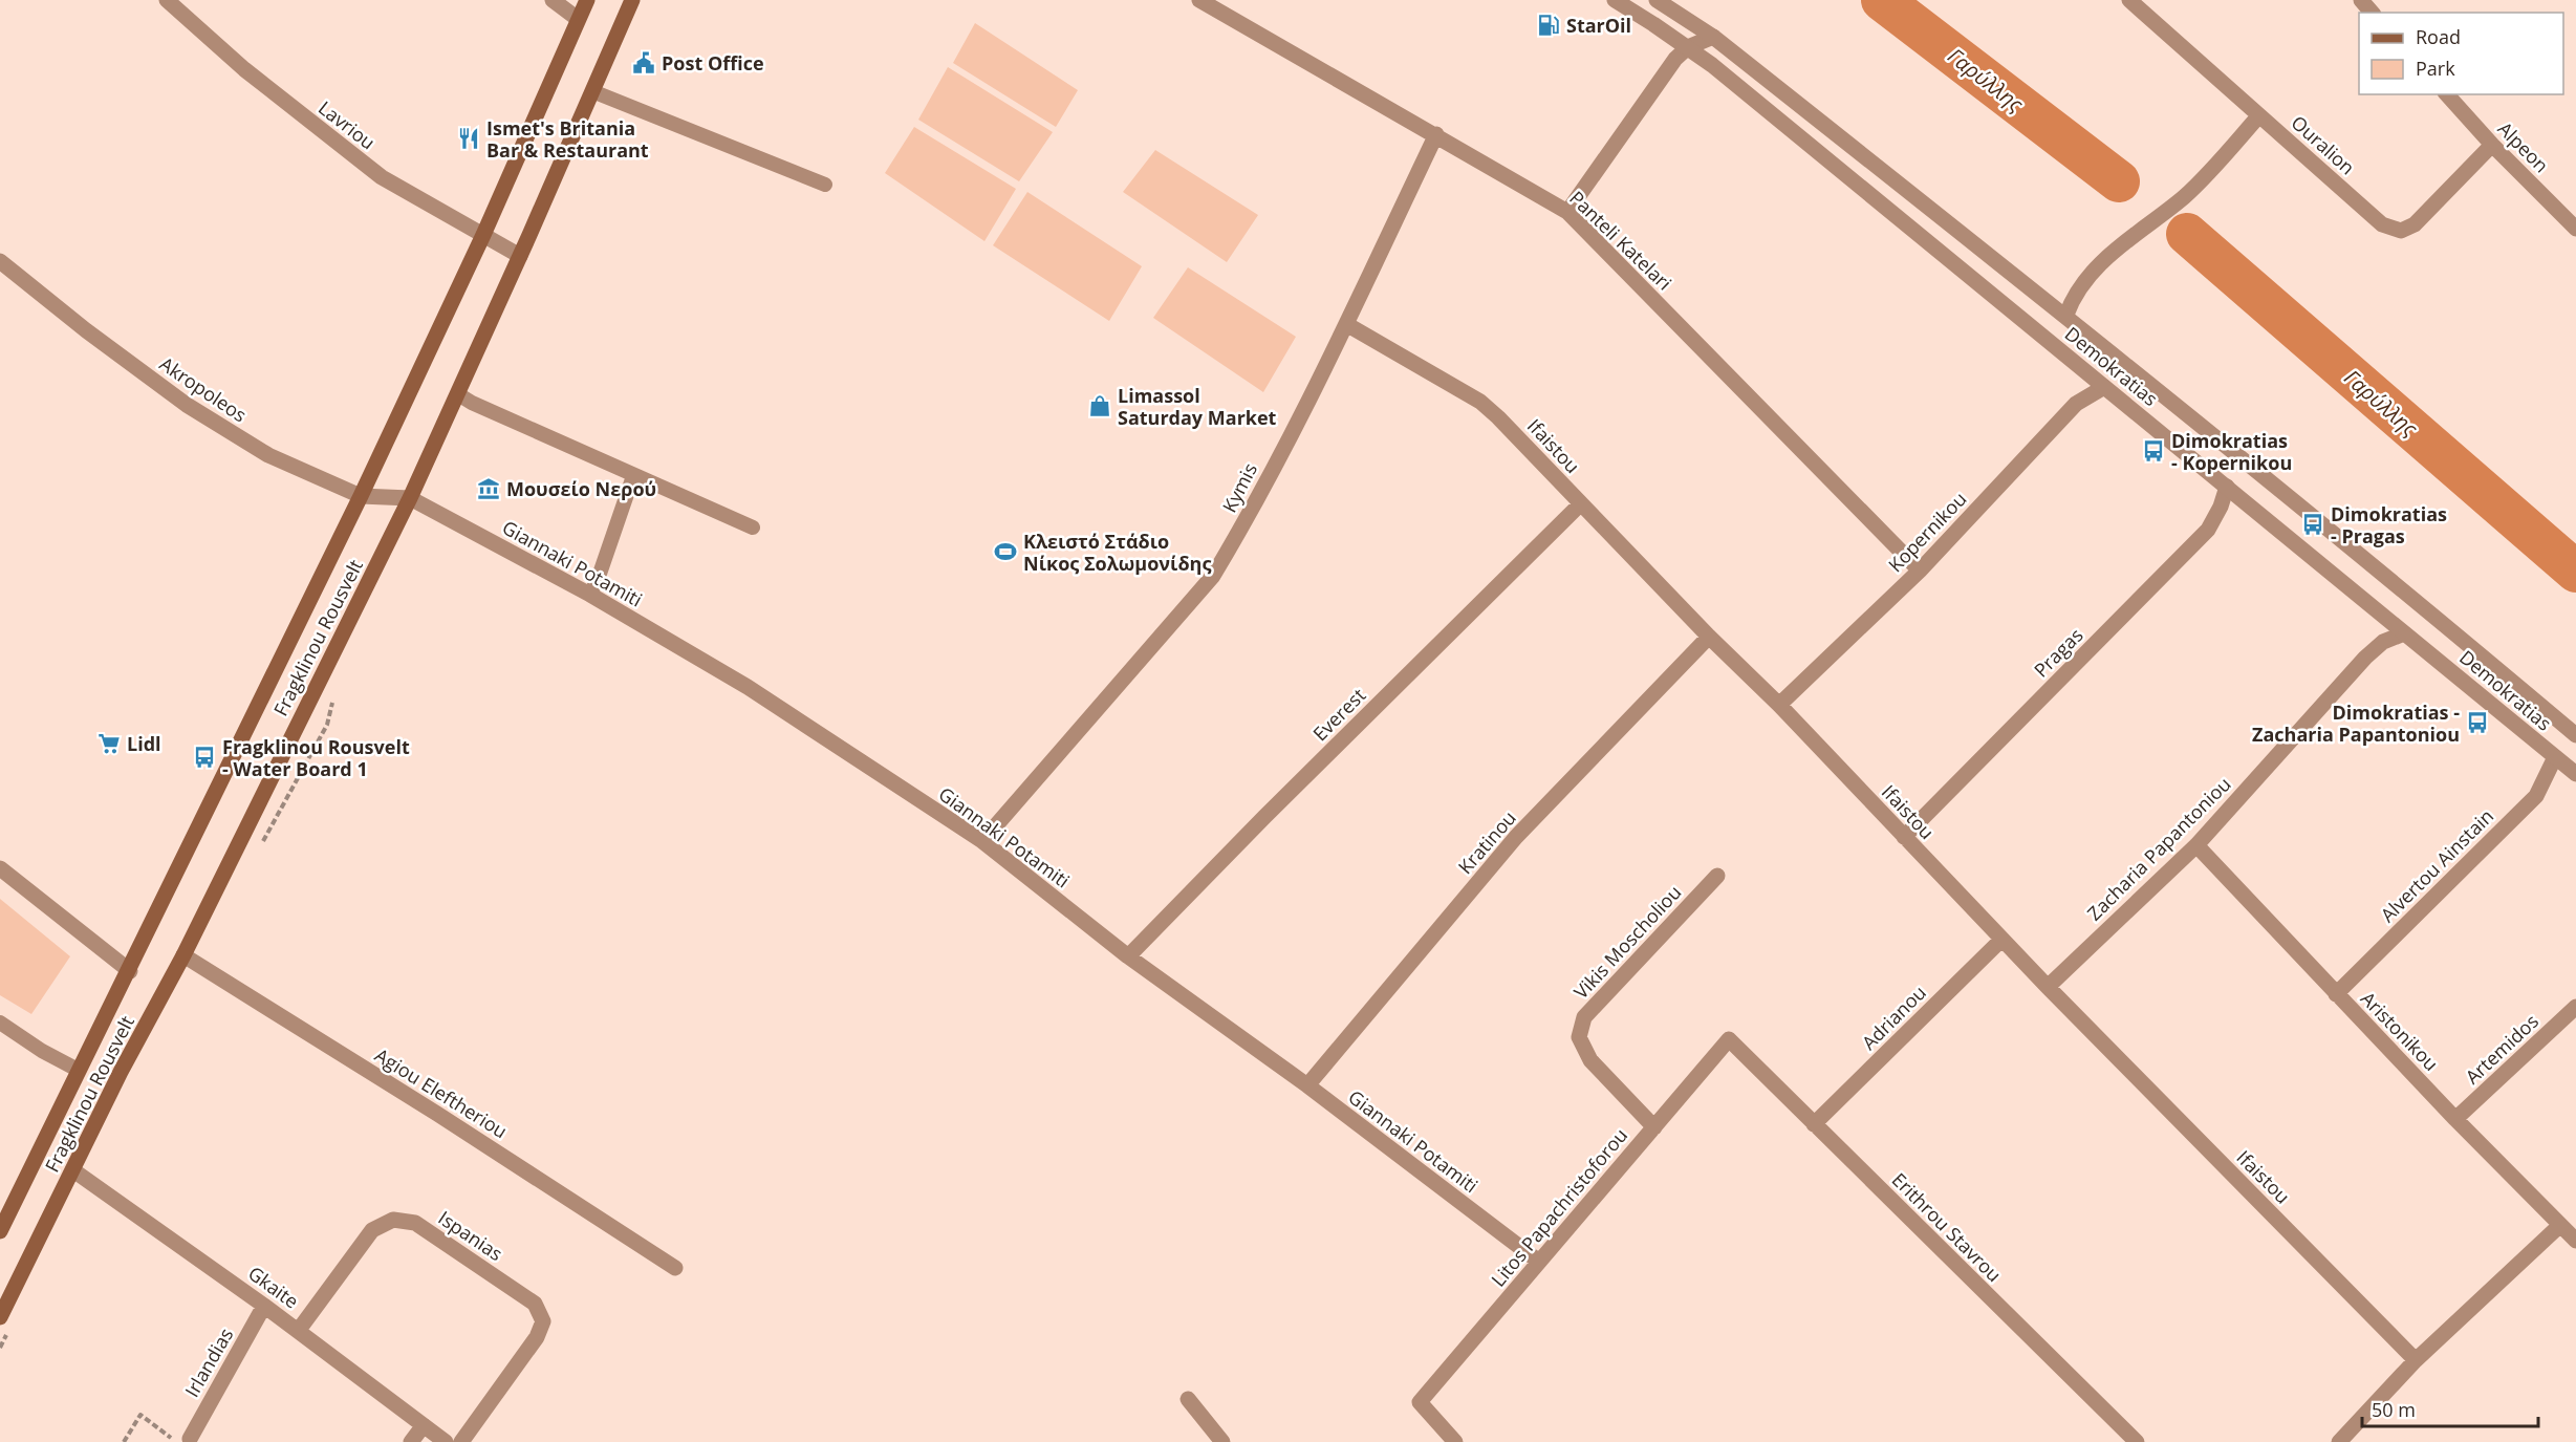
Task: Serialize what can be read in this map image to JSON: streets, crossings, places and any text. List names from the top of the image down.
{
  "streets": {
    "main road": ["Fragklinou Rousvelt"],
    "street": [
      "Lavriou",
      "Ouralion",
      "Alpeon",
      "Panteli Katelari",
      "Demokratias",
      "Akropoleos",
      "Ifaistou",
      "Kymis",
      "Kopernikou",
      "Giannaki Potamiti",
      "Pragas",
      "Everest",
      "Kratinou",
      "Zacharia Papantoniou",
      "Alvertou Ainstain",
      "Vikis Moscholiou",
      "Adrianou",
      "Aristonikou",
      "Artemidos",
      "Agiou Eleftheriou",
      "Litos Papachristoforou",
      "Erithrou Stavrou",
      "Ispanias",
      "Gkaite",
      "Irlandias"
    ]
  },
  "crossings": [
    ["Lavriou", "Fragklinou Rousvelt"],
    ["Ouralion", "Alpeon"],
    ["Panteli Katelari", "Kymis"],
    ["Panteli Katelari", "Kopernikou"],
    ["Demokratias", "Kopernikou"],
    ["Demokratias", "Pragas"],
    ["Demokratias", "Zacharia Papantoniou"],
    ["Demokratias", "Alvertou Ainstain"],
    ["Akropoleos", "Giannaki Potamiti"],
    ["Akropoleos", "Fragklinou Rousvelt"],
    ["Ifaistou", "Kymis"],
    ["Ifaistou", "Kopernikou"],
    ["Ifaistou", "Pragas"],
    ["Ifaistou", "Everest"],
    ["Ifaistou", "Kratinou"],
    ["Ifaistou", "Zacharia Papantoniou"],
    ["Ifaistou", "Adrianou"],
    ["Kymis", "Giannaki Potamiti"],
    ["Giannaki Potamiti", "Fragklinou Rousvelt"],
    ["Giannaki Potamiti", "Everest"],
    ["Giannaki Potamiti", "Kratinou"],
    ["Giannaki Potamiti", "Litos Papachristoforou"],
    ["Fragklinou Rousvelt", "Agiou Eleftheriou"],
    ["Fragklinou Rousvelt", "Gkaite"],
    ["Zacharia Papantoniou", "Aristonikou"],
    ["Alvertou Ainstain", "Aristonikou"],
    ["Vikis Moscholiou", "Litos Papachristoforou"],
    ["Adrianou", "Erithrou Stavrou"],
    ["Aristonikou", "Artemidos"],
    ["Litos Papachristoforou", "Erithrou Stavrou"],
    ["Ispanias", "Gkaite"],
    ["Gkaite", "Irlandias"]
  ],
  "water": ["Γαρύλλης"],
  "places": {
    "fuel station": ["StarOil"],
    "public building": ["Post Office"],
    "restaurant": ["Ismet's Britania Bar & Restaurant"],
    "shop": ["Limassol Saturday Market"],
    "bus stop": [
      "Dimokratias - Kopernikou",
      "Dimokratias - Pragas",
      "Dimokratias - Zacharia Papantoniou",
      "Fragklinou Rousvelt - Water Board 1"
    ],
    "museum": ["Μουσείο Νερού"],
    "sports": ["Κλειστό Στάδιο Νίκος Σολωμονίδης"],
    "supermarket": ["Lidl"]
  },
  "legend": ["Road", "Park"],
  "scale_bar": "50 m"
}
